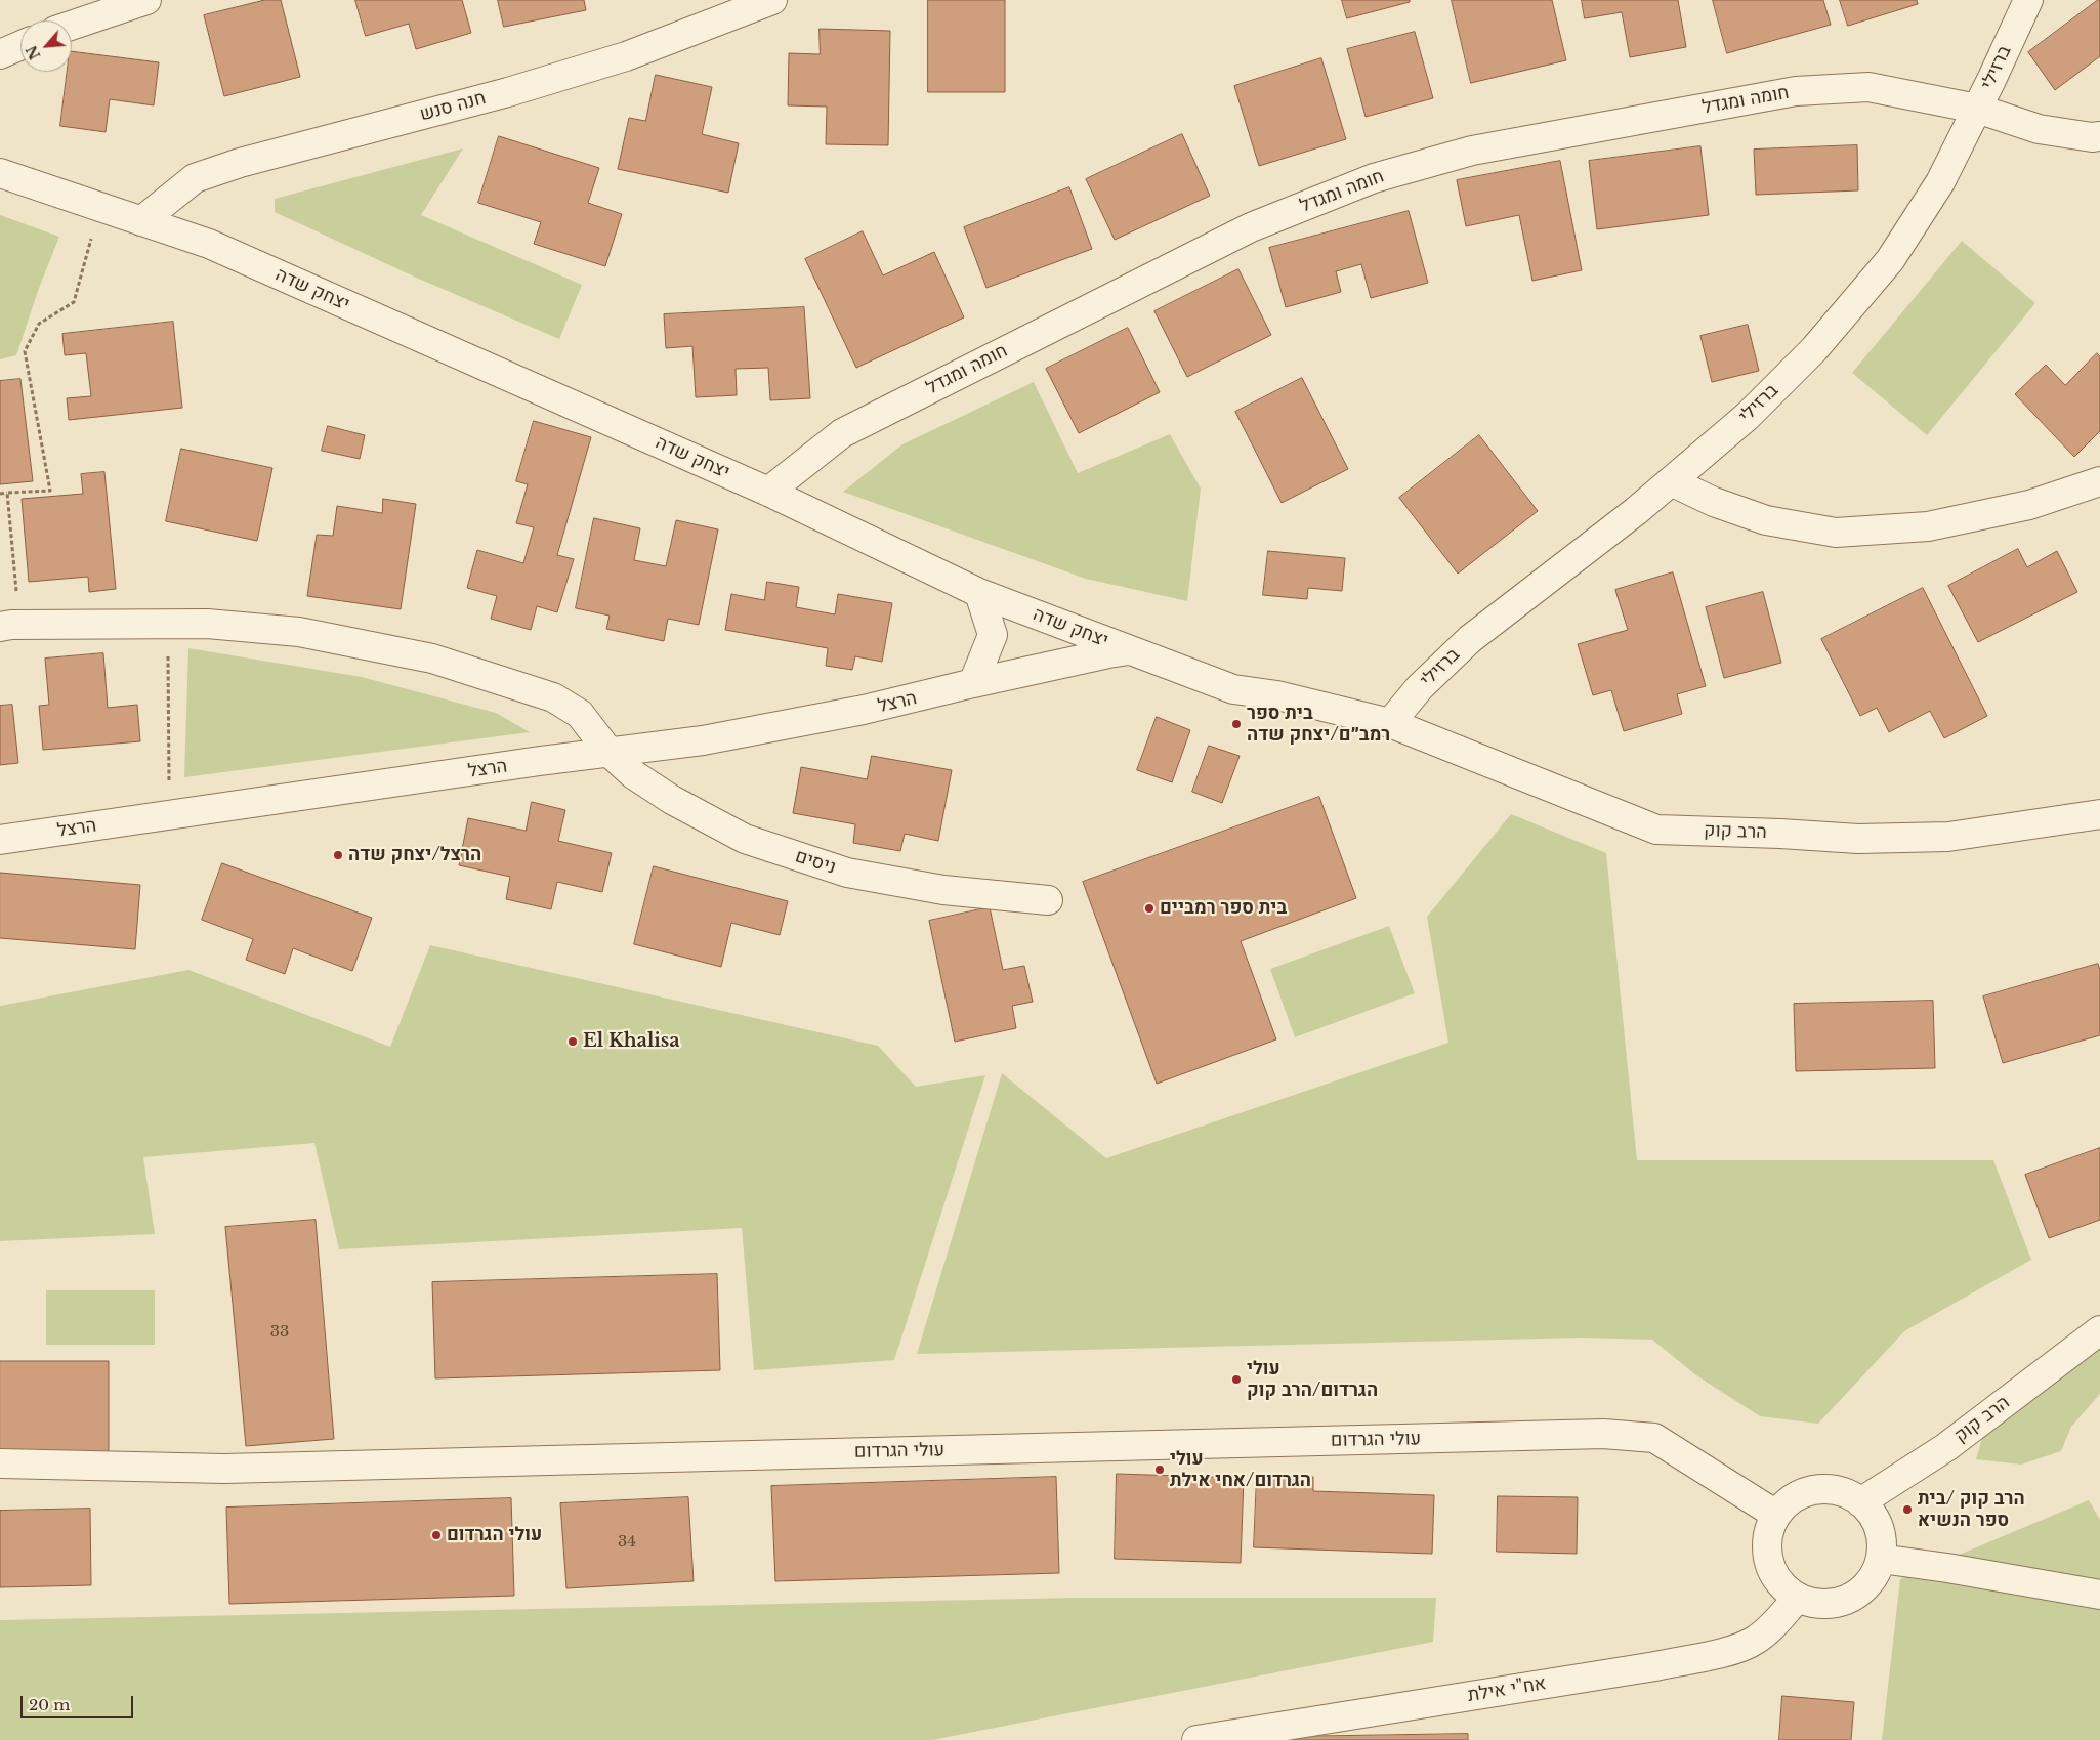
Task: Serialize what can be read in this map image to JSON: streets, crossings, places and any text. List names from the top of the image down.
{
  "streets": {
    "street": [
      "ברזילי",
      "חומה ומגדל",
      "חנה סנש",
      "יצחק שדה",
      "הרצל",
      "הרב קוק",
      "ניסים",
      "עולי הגרדום",
      "אח\"י אילת"
    ]
  },
  "crossings": [
    ["ברזילי", "חומה ומגדל"],
    ["ברזילי", "יצחק שדה"],
    ["ברזילי", "הרב קוק"],
    ["חומה ומגדל", "יצחק שדה"],
    ["חנה סנש", "יצחק שדה"],
    ["יצחק שדה", "הרצל"],
    ["יצחק שדה", "הרב קוק"],
    ["הרצל", "ניסים"],
    ["הרב קוק", "עולי הגרדום"],
    ["הרב קוק", "אח\"י אילת"],
    ["עולי הגרדום", "אח\"י אילת"]
  ],
  "places": [
    "בית ספר רמב״ם/יצחק שדה",
    "הרצל/יצחק שדה",
    "בית ספר רמביים",
    "El Khalisa",
    "עולי הגרדום/הרב קוק",
    "עולי הגרדום/אחי אילת",
    "הרב קוק /בית ספר הנשיא",
    "עולי הגרדום"
  ],
  "house_numbers": ["33", "34"],
  "scale_bar": "20 m",
  "north": "bottom left"
}
